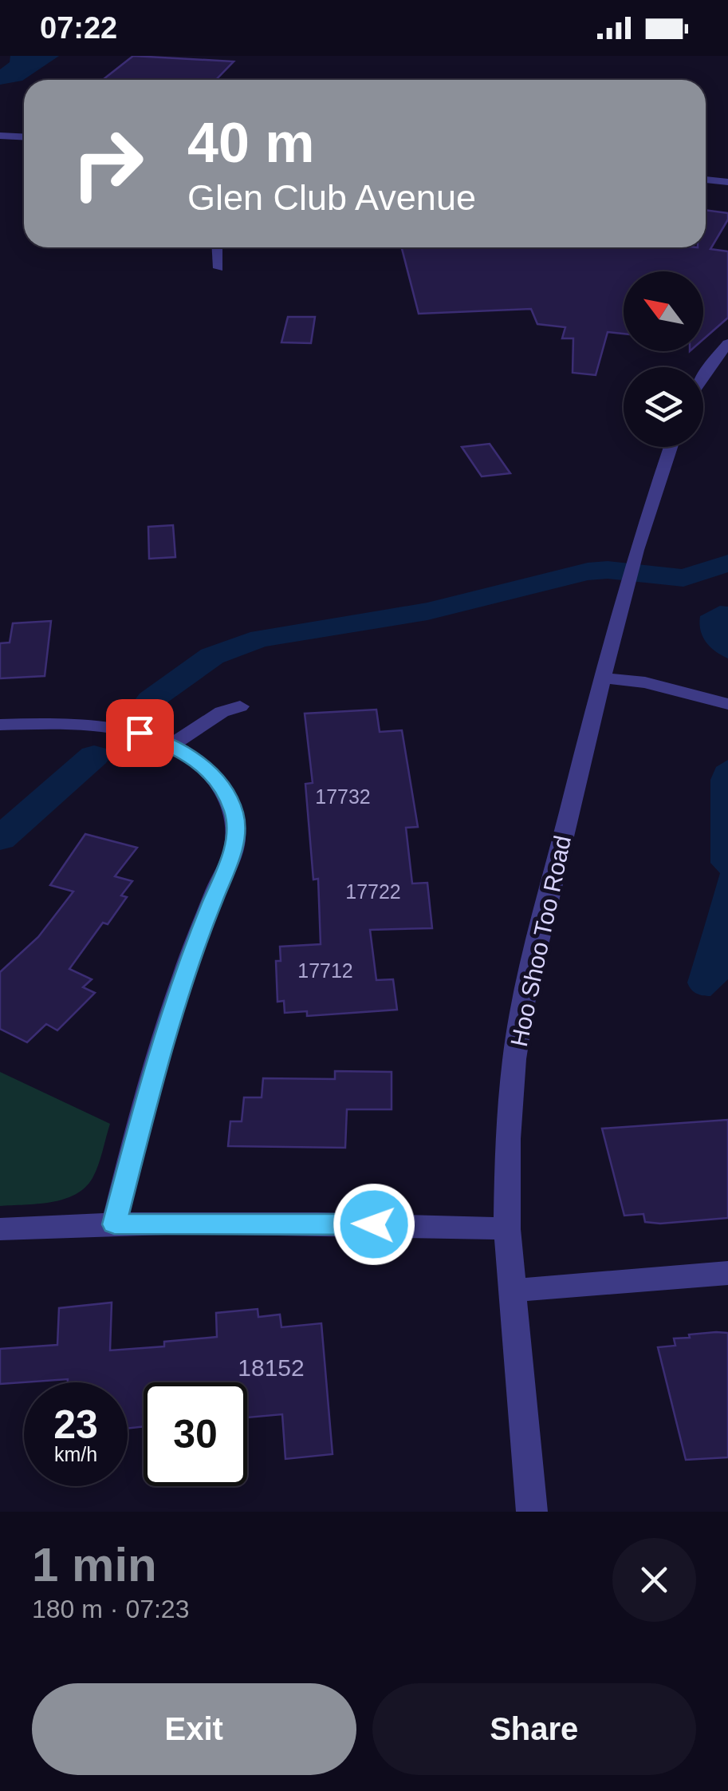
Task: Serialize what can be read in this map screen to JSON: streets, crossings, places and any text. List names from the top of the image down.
{
  "streets": {
    "street": ["Hoo Shoo Too Road"]
  },
  "house_numbers": [
    "17732",
    "17722",
    "17712",
    "18152"
  ],
  "north": "top left",
  "page": {
    "status": "07:22",
    "turn": ["40 m", "Glen Club Avenue"],
    "speed": "23 km/h",
    "limit": "30",
    "heading": ["1 min", "180 m · 07:23"],
    "buttons": ["Exit", "Share"]
  }
}
